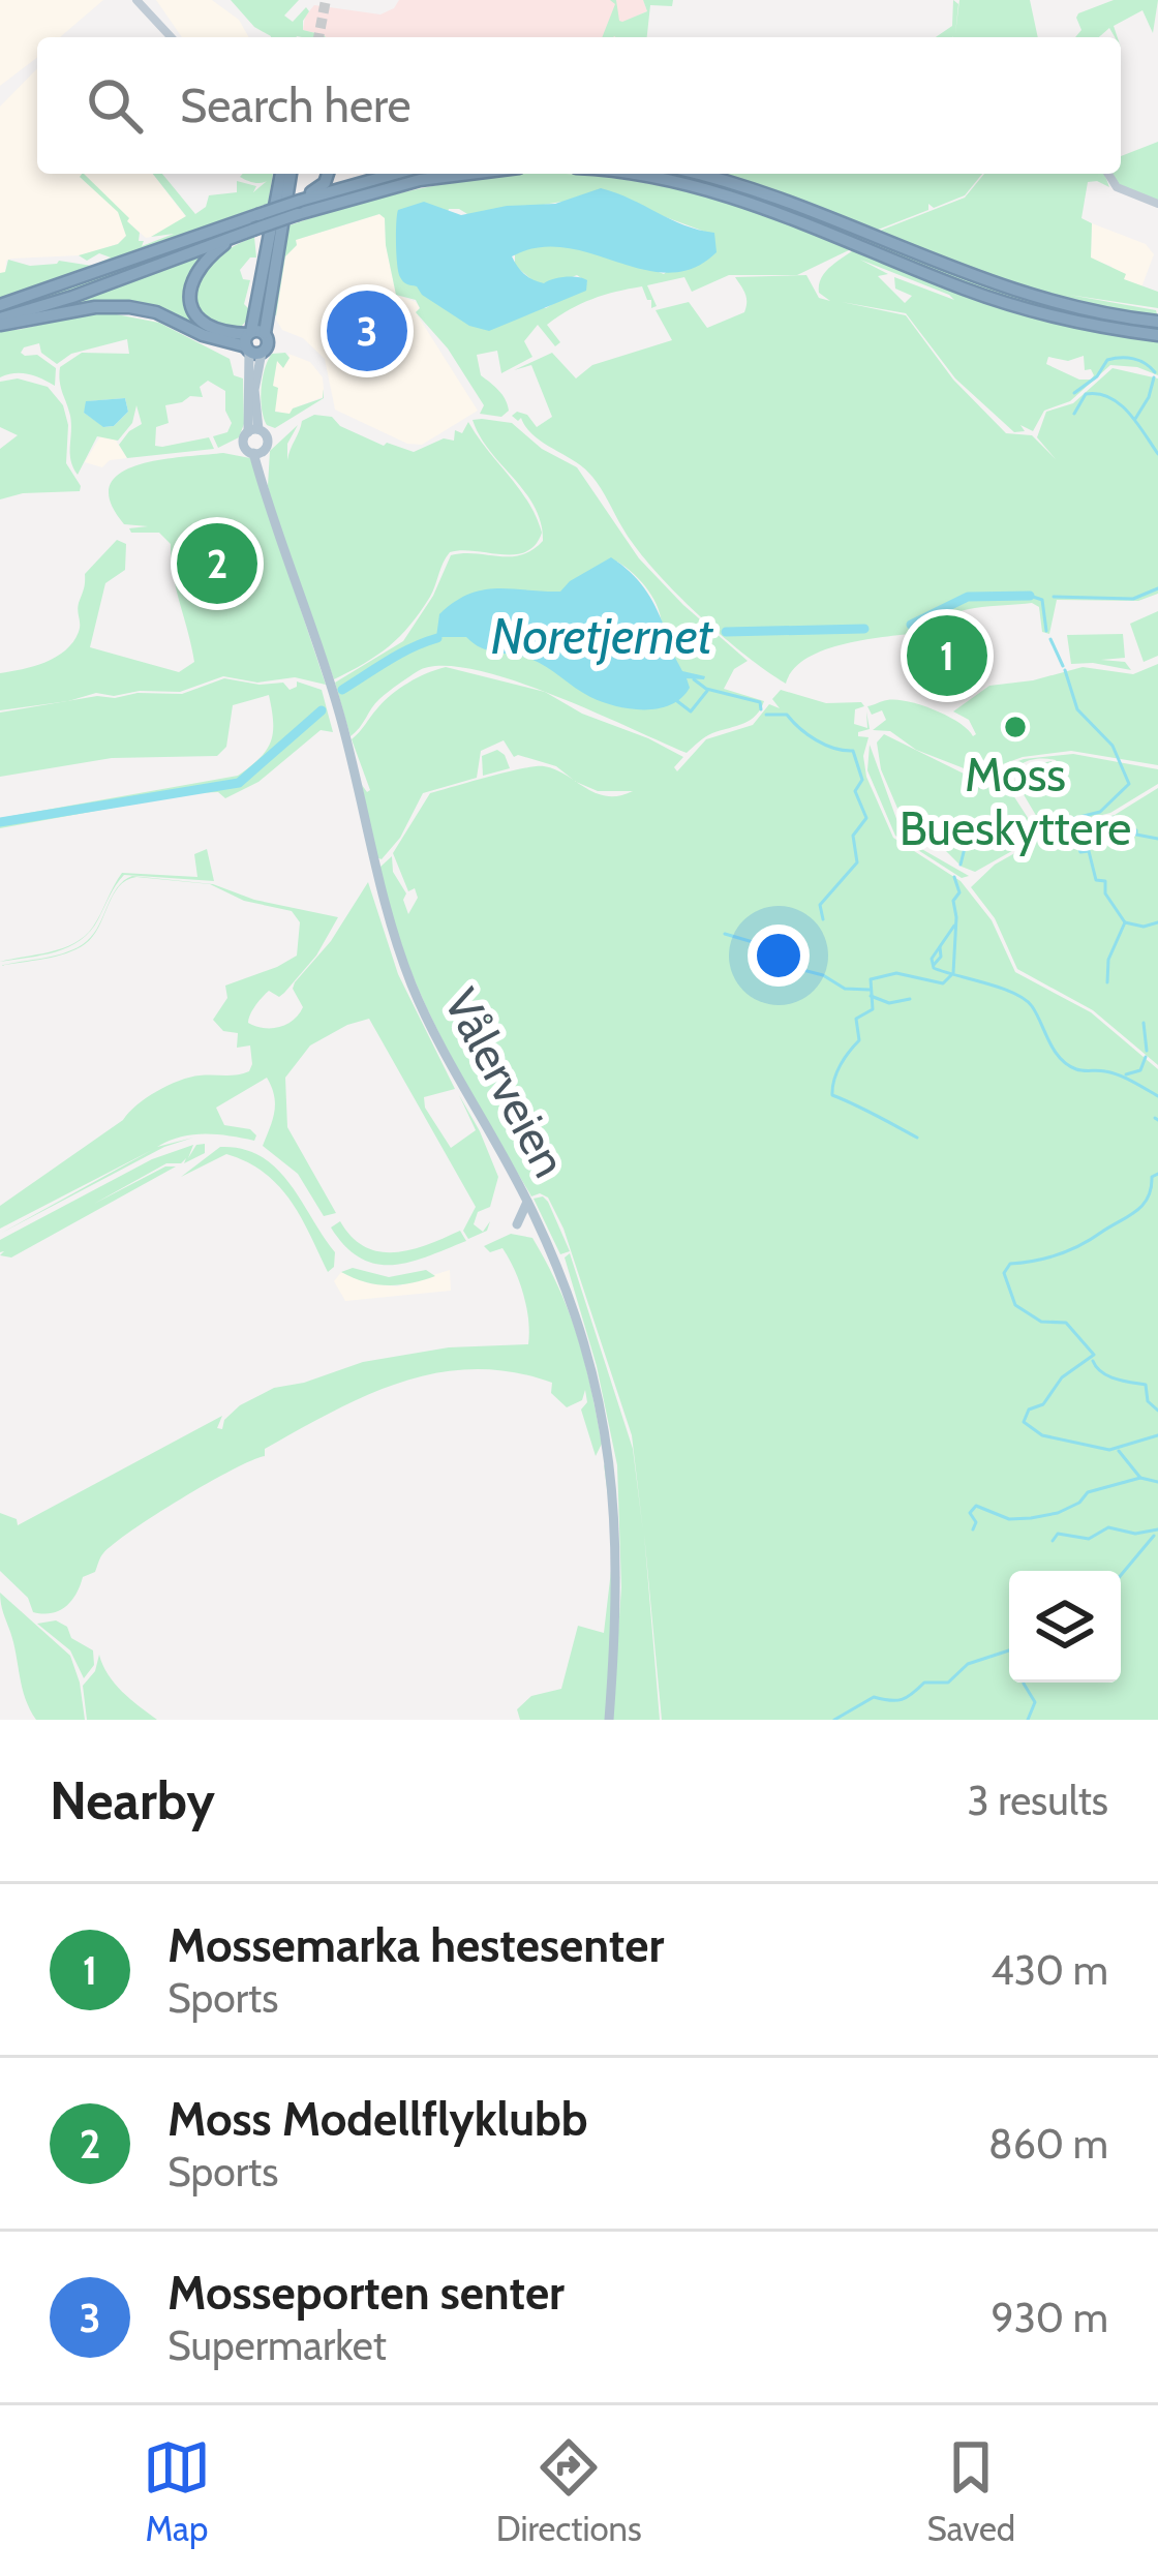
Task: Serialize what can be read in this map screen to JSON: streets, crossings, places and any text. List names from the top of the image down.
{
  "streets": {
    "main road": ["Vålerveien"]
  },
  "water": ["Noretjernet"],
  "places": ["Moss Bueskyttere"],
  "page": {
    "search": "Search here",
    "pins": ["3", "2", "1"],
    "heading": ["Nearby", "3 results"],
    "list": [
      {
        "mark": "1",
        "name": "Mossemarka hestesenter",
        "note": "Sports",
        "value": "430 m"
      },
      {
        "mark": "2",
        "name": "Moss Modellflyklubb",
        "note": "Sports",
        "value": "860 m"
      },
      {
        "mark": "3",
        "name": "Mosseporten senter",
        "note": "Supermarket",
        "value": "930 m"
      }
    ],
    "nav": ["Map", "Directions", "Saved"]
  }
}
